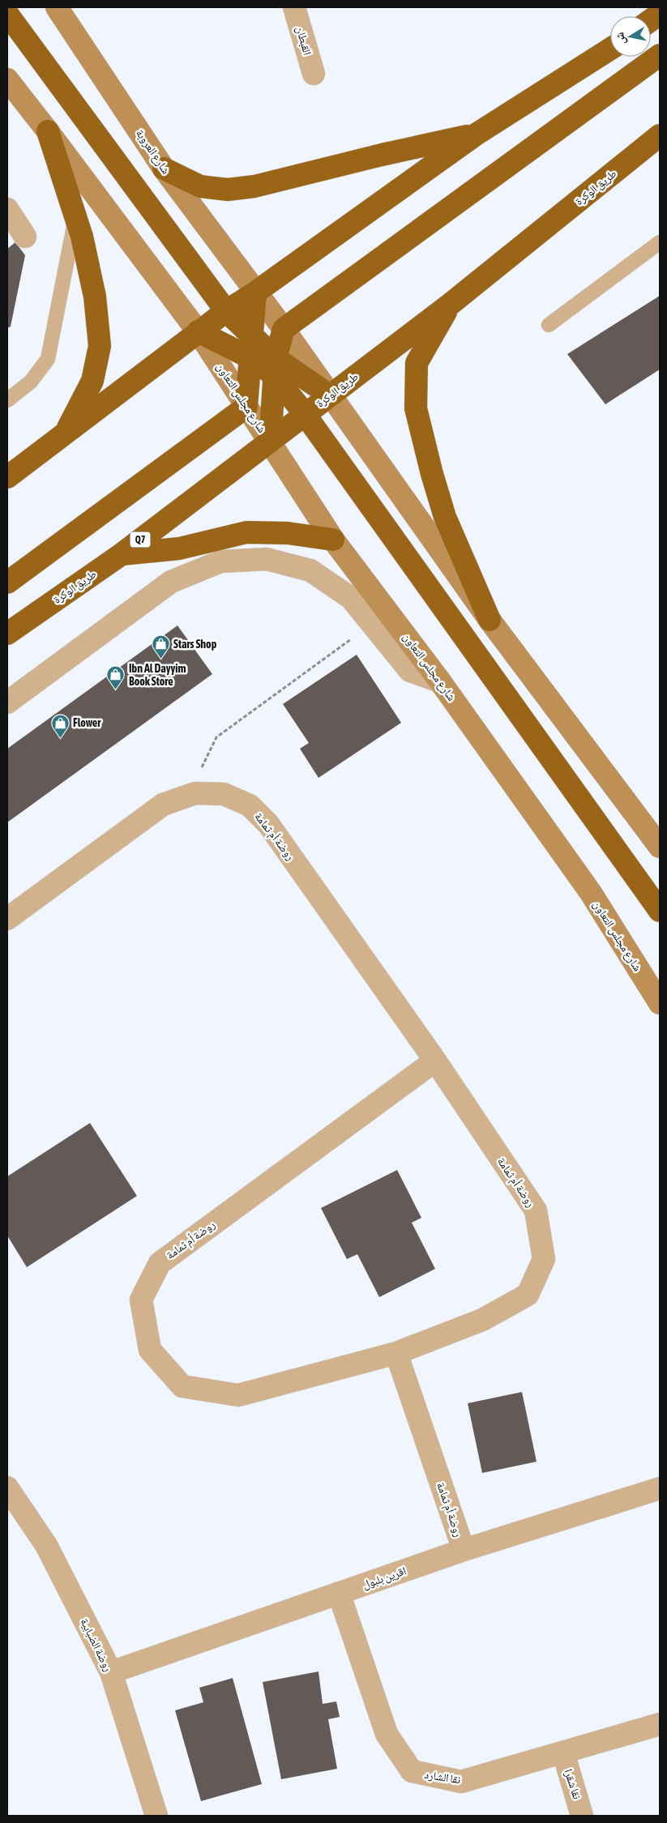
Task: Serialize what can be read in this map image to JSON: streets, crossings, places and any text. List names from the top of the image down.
{
  "streets": {
    "highway": ["طريق الوكرة", "Q7"],
    "main road": ["شارع العروبة", "شارع مجلس التعاون"],
    "street": [
      "القبطان",
      "روضة أم ثمامة",
      "اقرين بلبول",
      "روضة الضبابية",
      "نقا الشارد",
      "نقا شقرا"
    ]
  },
  "crossings": [
    ["طريق الوكرة", "شارع مجلس التعاون"],
    ["روضة أم ثمامة", "اقرين بلبول"],
    ["اقرين بلبول", "روضة الضبابية"],
    ["اقرين بلبول", "نقا الشارد"],
    ["نقا الشارد", "نقا شقرا"]
  ],
  "places": {
    "shop": ["Stars Shop", "Ibn Al Dayyim Book Store", "Flower"]
  },
  "north": "left"
}
